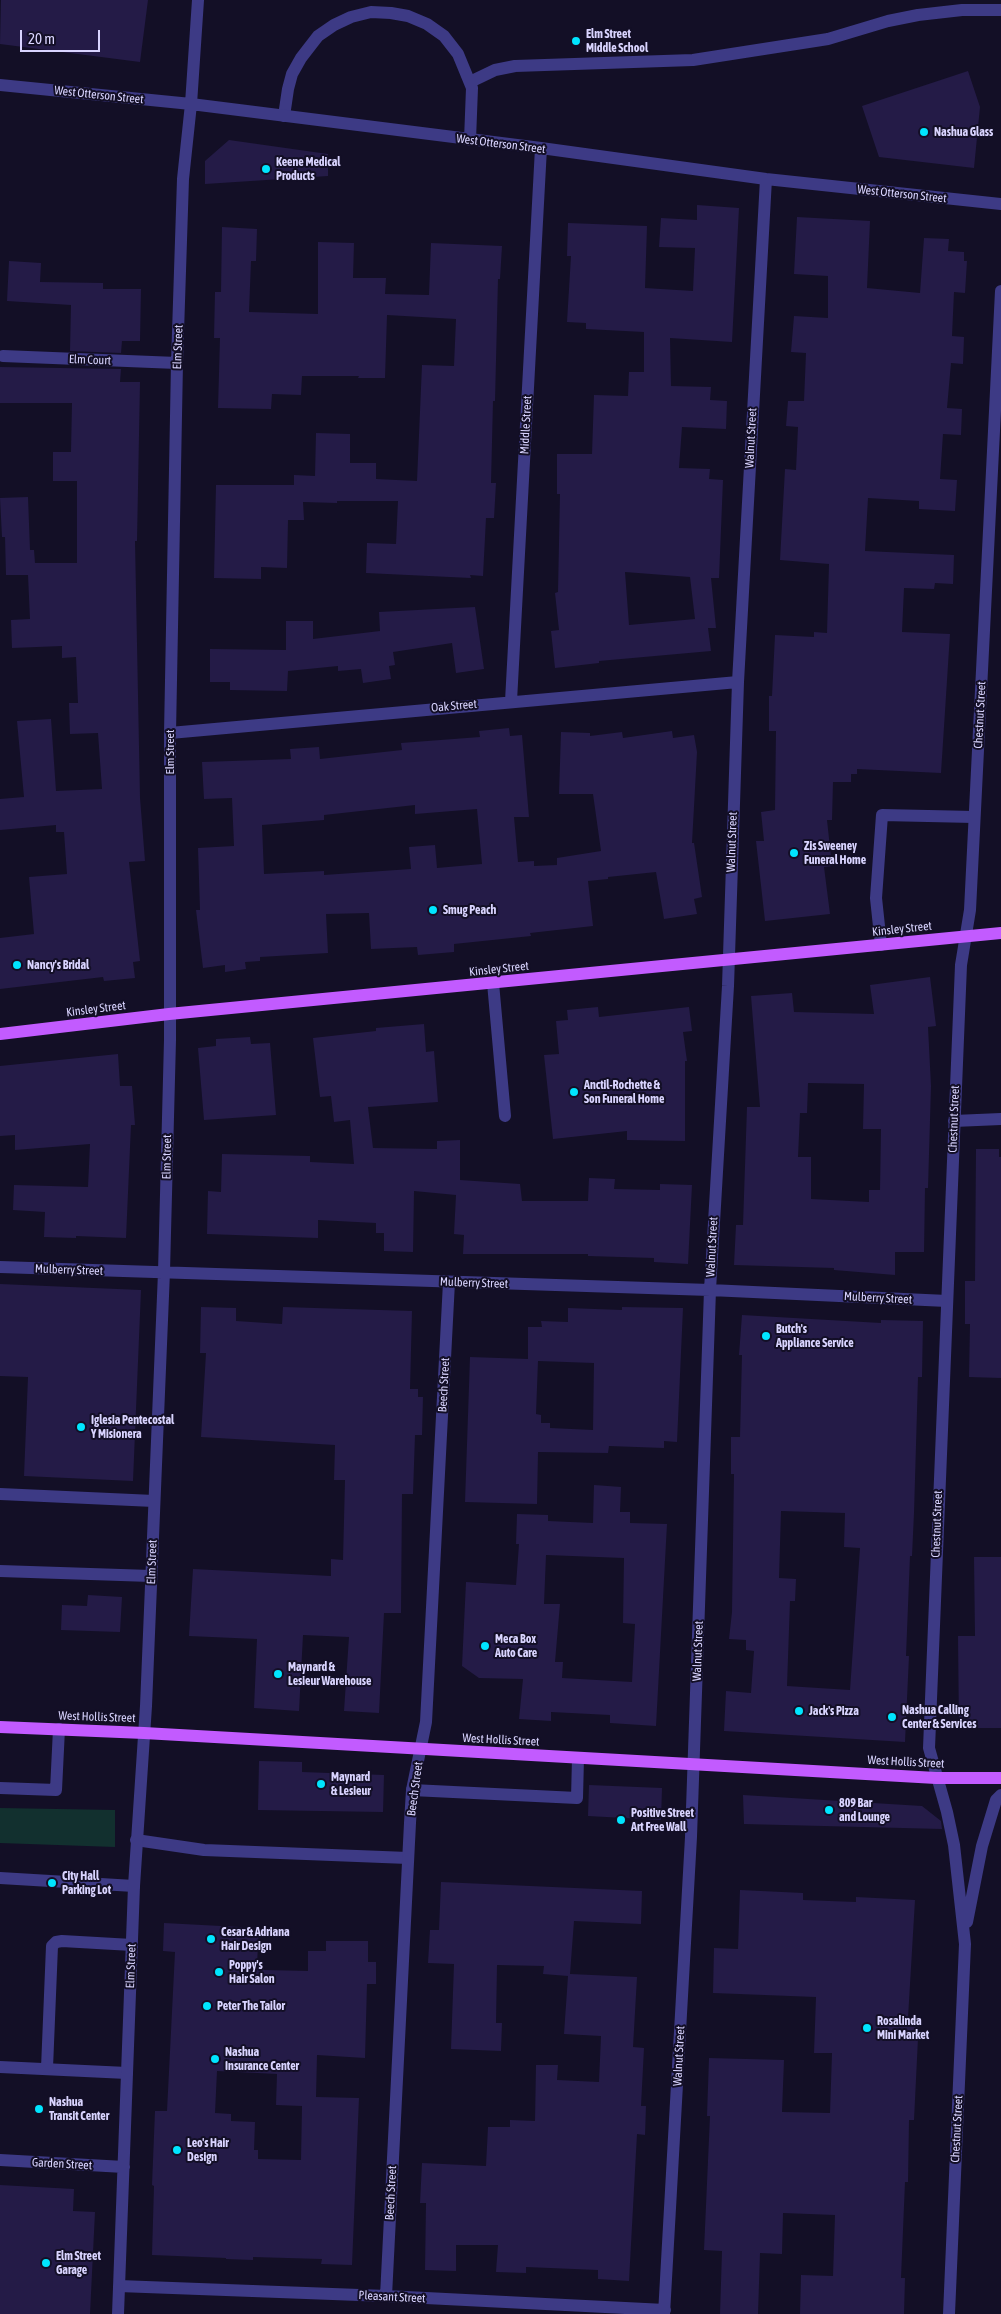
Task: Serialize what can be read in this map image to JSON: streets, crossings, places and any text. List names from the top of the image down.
{
  "streets": {
    "main road": ["Kinsley Street", "West Hollis Street"],
    "street": [
      "West Otterson Street",
      "Elm Street",
      "Elm Court",
      "Middle Street",
      "Walnut Street",
      "Oak Street",
      "Chestnut Street",
      "Mulberry Street",
      "Beech Street",
      "Garden Street",
      "Pleasant Street"
    ]
  },
  "crossings": [
    ["West Otterson Street", "Elm Street"],
    ["West Otterson Street", "Middle Street"],
    ["West Otterson Street", "Walnut Street"],
    ["Elm Street", "Elm Court"],
    ["Elm Street", "Oak Street"],
    ["Elm Street", "Kinsley Street"],
    ["Elm Street", "Mulberry Street"],
    ["Elm Street", "West Hollis Street"],
    ["Elm Street", "Garden Street"],
    ["Elm Street", "Pleasant Street"],
    ["Middle Street", "Oak Street"],
    ["Walnut Street", "Oak Street"],
    ["Walnut Street", "Kinsley Street"],
    ["Walnut Street", "Mulberry Street"],
    ["Walnut Street", "West Hollis Street"],
    ["Walnut Street", "Pleasant Street"],
    ["Chestnut Street", "Kinsley Street"],
    ["Chestnut Street", "Mulberry Street"],
    ["Chestnut Street", "West Hollis Street"],
    ["Mulberry Street", "Beech Street"],
    ["Beech Street", "West Hollis Street"],
    ["Beech Street", "Pleasant Street"]
  ],
  "places": [
    "Elm Street Middle School",
    "Nashua Glass",
    "Keene Medical Products",
    "Zis Sweeney Funeral Home",
    "Smug Peach",
    "Nancy's Bridal",
    "Anctil-Rochette & Son Funeral Home",
    "Butch's Appliance Service",
    "Iglesia Pentecostal Y Misionera",
    "Meca Box Auto Care",
    "Maynard & Lesieur Warehouse",
    "Jack's Pizza",
    "Nashua Calling Center & Services",
    "Maynard & Lesieur",
    "809 Bar and Lounge",
    "Positive Street Art Free Wall",
    "City Hall Parking Lot",
    "Cesar & Adriana Hair Design",
    "Poppy's Hair Salon",
    "Peter The Tailor",
    "Rosalinda Mini Market",
    "Nashua Insurance Center",
    "Nashua Transit Center",
    "Leo's Hair Design",
    "Elm Street Garage"
  ],
  "scale_bar": "20 m"
}
